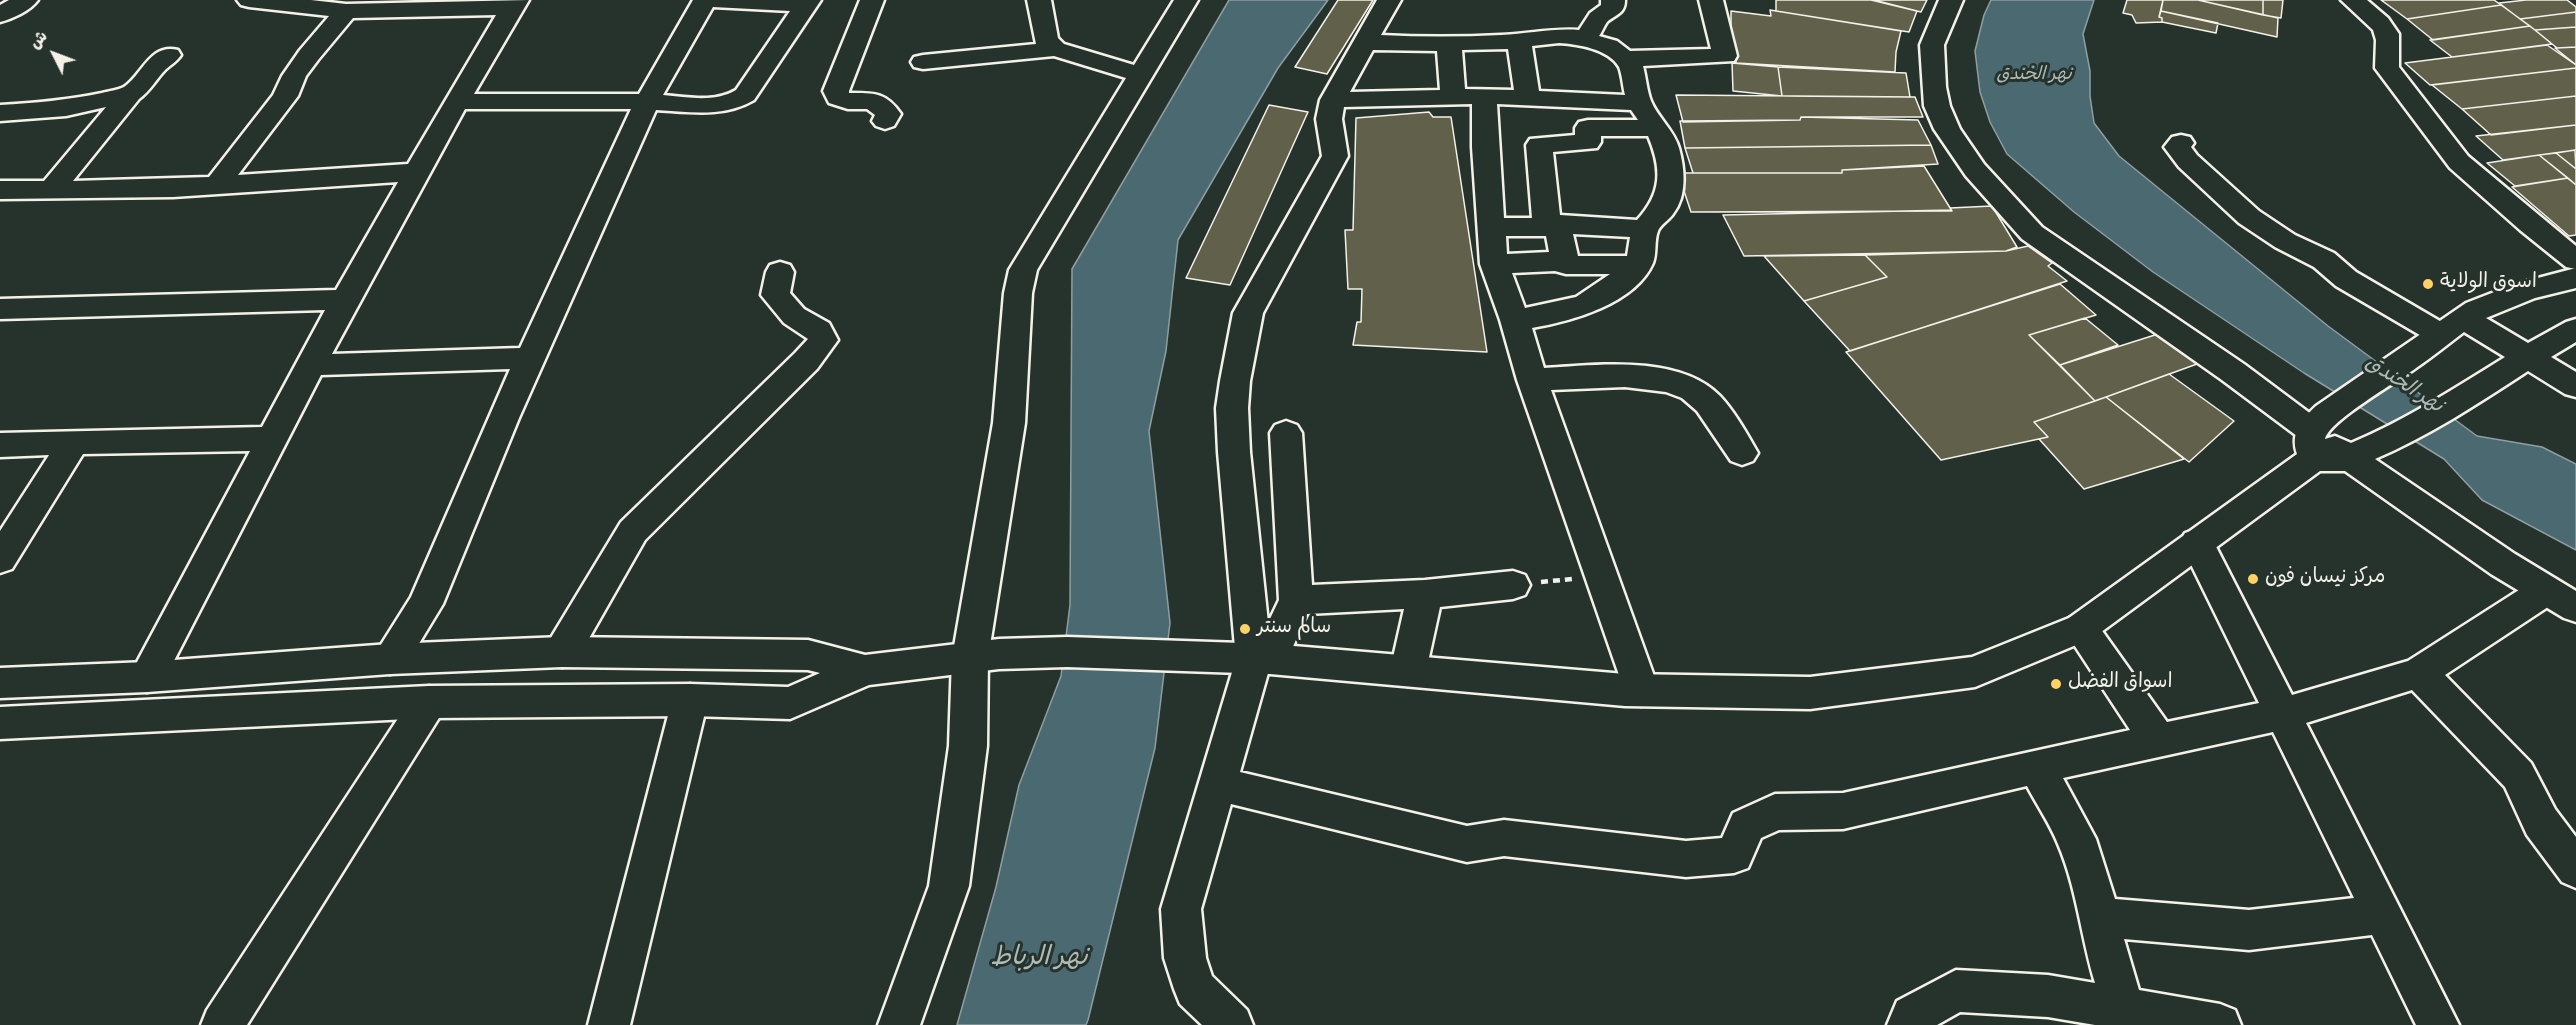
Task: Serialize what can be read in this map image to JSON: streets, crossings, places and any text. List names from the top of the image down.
{
  "water": ["نهر الخندق", "نهر الرباط"],
  "places": [
    "اسوق الولاية",
    "مركز نيسان فون",
    "سالم سنتر",
    "اسواق الفضل"
  ],
  "north": "top left"
}
